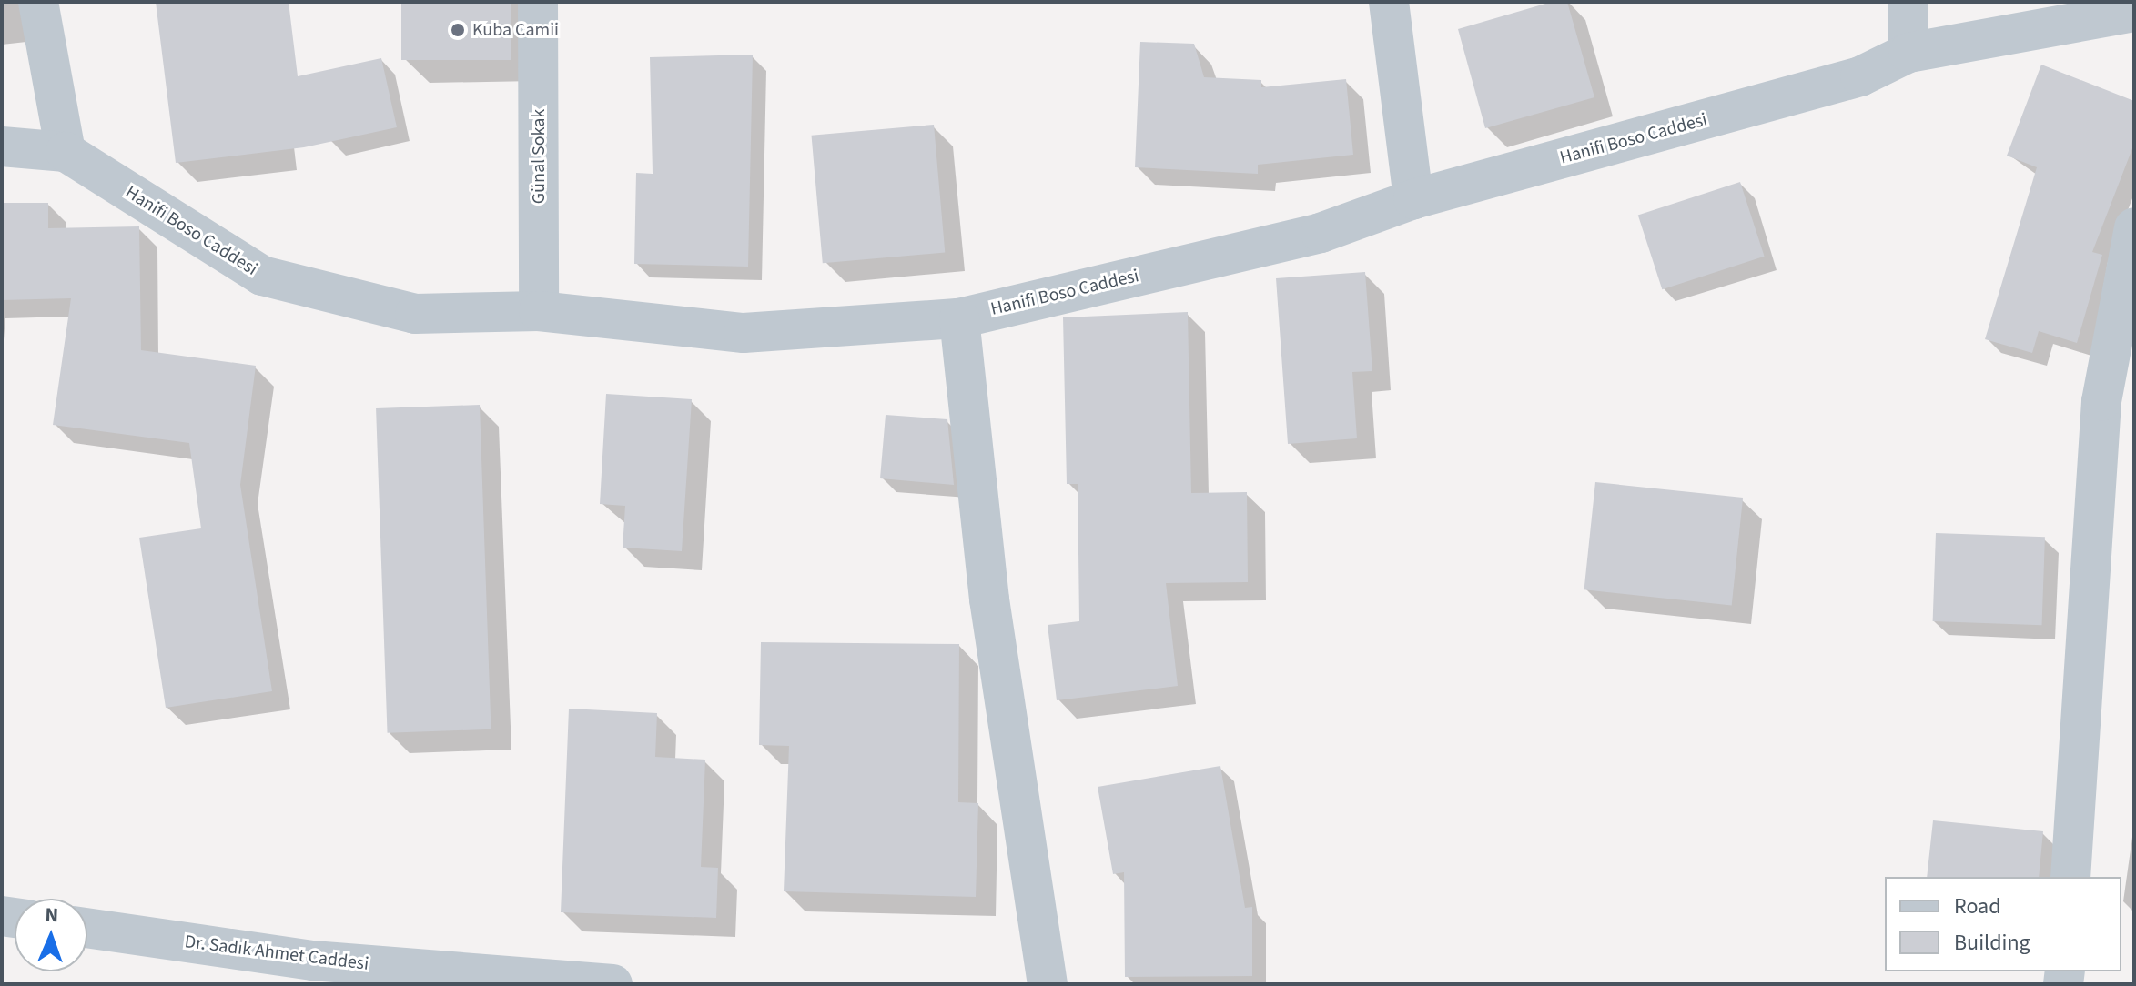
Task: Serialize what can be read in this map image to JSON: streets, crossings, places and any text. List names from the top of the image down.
{
  "streets": {
    "street": ["Hanifi Boso Caddesi", "Günal Sokak", "Dr. Sadık Ahmet Caddesi"]
  },
  "crossings": [
    ["Hanifi Boso Caddesi", "Günal Sokak"]
  ],
  "places": ["Kuba Camii"],
  "legend": ["Road", "Building"],
  "north": "top"
}
